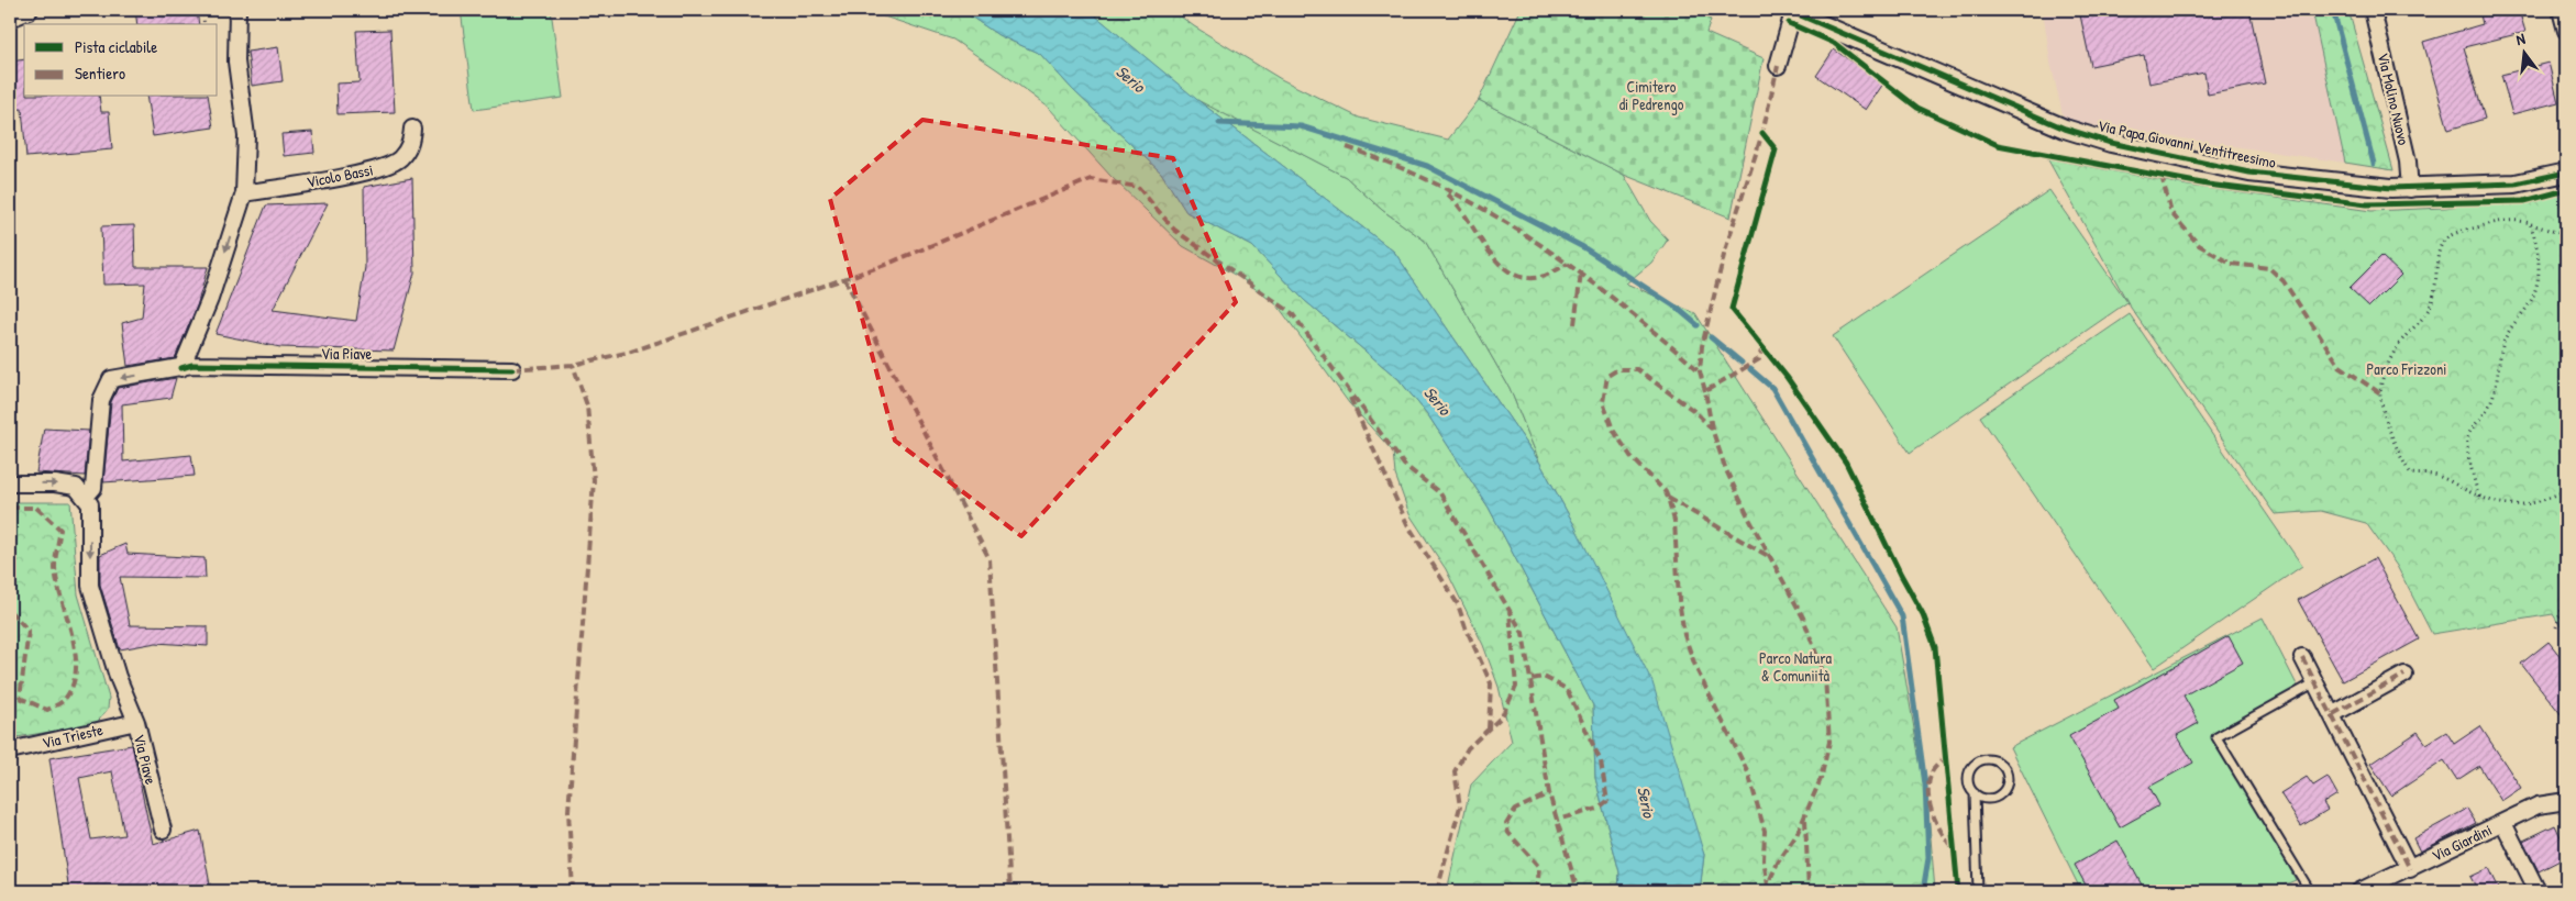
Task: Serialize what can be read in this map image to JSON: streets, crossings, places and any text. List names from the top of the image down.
{
  "streets": {
    "street": [
      "Via Molino Nuovo",
      "Via Papa Giovanni Ventitreesimo",
      "Vicolo Bassi",
      "Via Piave",
      "Via Trieste",
      "Via Giardini"
    ]
  },
  "crossings": [
    ["Via Molino Nuovo", "Via Papa Giovanni Ventitreesimo"],
    ["Via Piave", "Via Trieste"]
  ],
  "one_way": ["Via Piave"],
  "water": ["Serio"],
  "parks": ["Cimitero di Pedrengo", "Parco Frizzoni", "Parco Natura & Comuniità"],
  "legend": ["Pista ciclabile", "Sentiero"],
  "north": "top"
}
